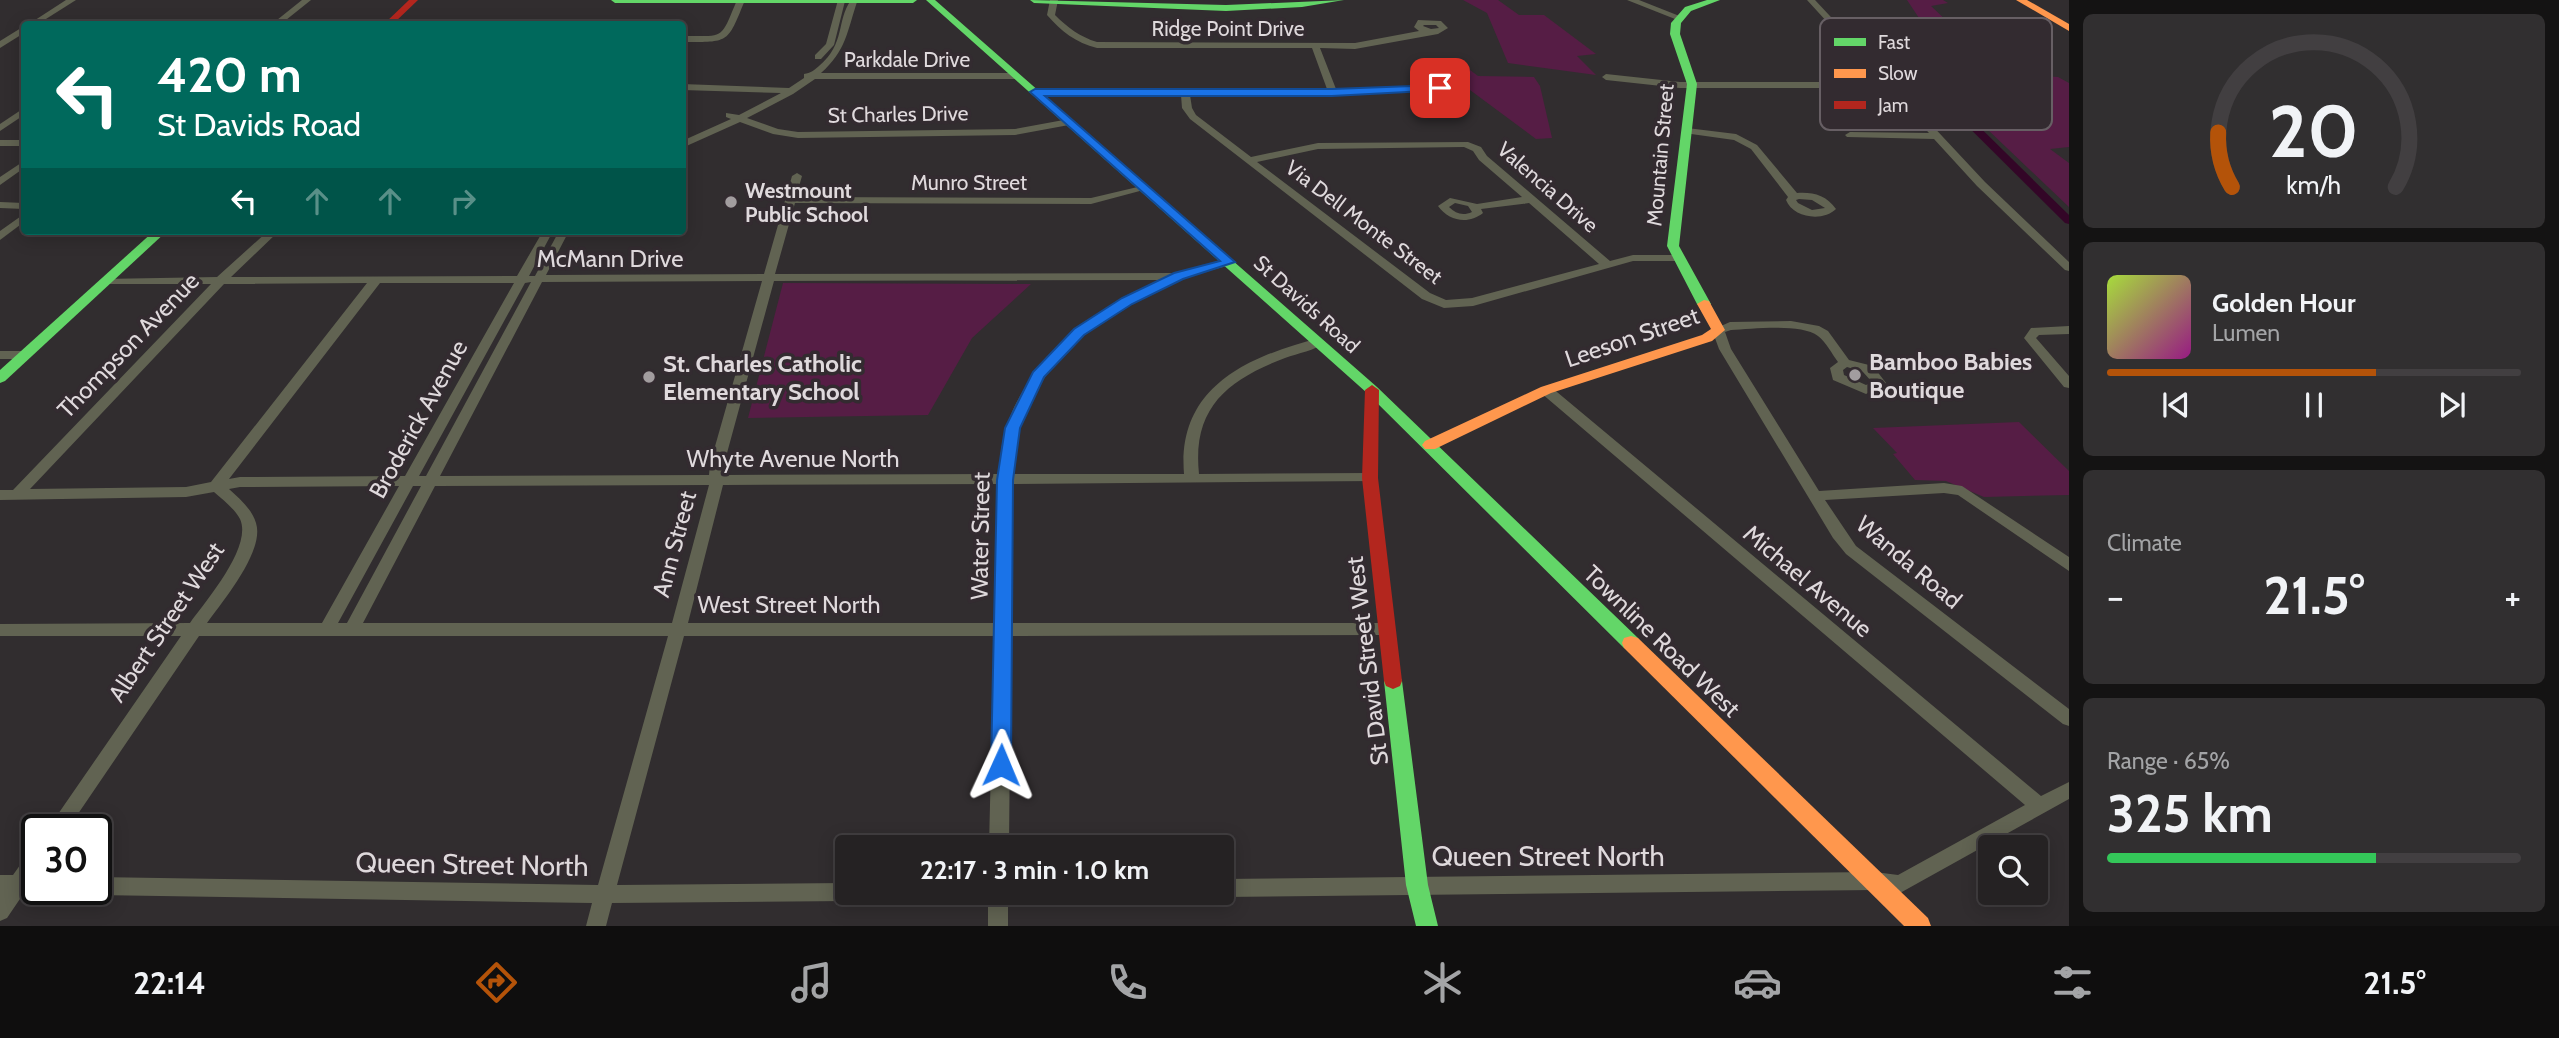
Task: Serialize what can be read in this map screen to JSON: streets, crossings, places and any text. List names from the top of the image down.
{
  "streets": {
    "street": [
      "Ridge Point Drive",
      "Parkdale Drive",
      "St Charles Drive",
      "Mountain Street",
      "Munro Street",
      "Valencia Drive",
      "Via Dell Monte Street",
      "McMann Drive",
      "St Davids Road",
      "Leeson Street",
      "Thompson Avenue",
      "Broderick Avenue",
      "Whyte Avenue North",
      "Water Street",
      "Ann Street",
      "Wanda Road",
      "Michael Avenue",
      "West Street North",
      "Albert Street West",
      "Townline Road West",
      "St David Street West",
      "Queen Street North"
    ]
  },
  "crossings": [
    ["Parkdale Drive", "St Davids Road"],
    ["St Charles Drive", "St Davids Road"],
    ["Mountain Street", "Via Dell Monte Street"],
    ["Mountain Street", "Leeson Street"],
    ["Mountain Street", "Wanda Road"],
    ["Munro Street", "St Davids Road"],
    ["Munro Street", "Ann Street"],
    ["Valencia Drive", "Via Dell Monte Street"],
    ["McMann Drive", "Thompson Avenue"],
    ["McMann Drive", "Broderick Avenue"],
    ["McMann Drive", "Water Street"],
    ["McMann Drive", "Ann Street"],
    ["St Davids Road", "Water Street"],
    ["St Davids Road", "Townline Road West"],
    ["St Davids Road", "St David Street West"],
    ["Leeson Street", "Wanda Road"],
    ["Leeson Street", "Michael Avenue"],
    ["Leeson Street", "Townline Road West"],
    ["Thompson Avenue", "Whyte Avenue North"],
    ["Broderick Avenue", "Whyte Avenue North"],
    ["Broderick Avenue", "West Street North"],
    ["Whyte Avenue North", "Water Street"],
    ["Whyte Avenue North", "Ann Street"],
    ["Whyte Avenue North", "Albert Street West"],
    ["Whyte Avenue North", "St David Street West"],
    ["Water Street", "West Street North"],
    ["Ann Street", "West Street North"],
    ["Ann Street", "Queen Street North"],
    ["Michael Avenue", "Queen Street North"],
    ["West Street North", "Albert Street West"],
    ["West Street North", "St David Street West"],
    ["Townline Road West", "St David Street West"],
    ["Townline Road West", "Queen Street North"],
    ["St David Street West", "Queen Street North"]
  ],
  "places": ["Westmount Public School", "Bamboo Babies Boutique", "St. Charles Catholic Elementary School"],
  "legend": ["Fast", "Slow", "Jam"],
  "page": {
    "turn": ["420 m", "St Davids Road"],
    "song": ["Golden Hour", "Lumen"],
    "tile": [
      "Climate",
      ["Range · 65%", "325 km"]
    ],
    "heat": ["−", "21.5°", "+"],
    "limit": "30",
    "trip": "22:17 · 3 min · 1.0 km",
    "tabs": ["22:14", "21.5°"],
    "gauge": ["20", "km/h"]
  }
}
